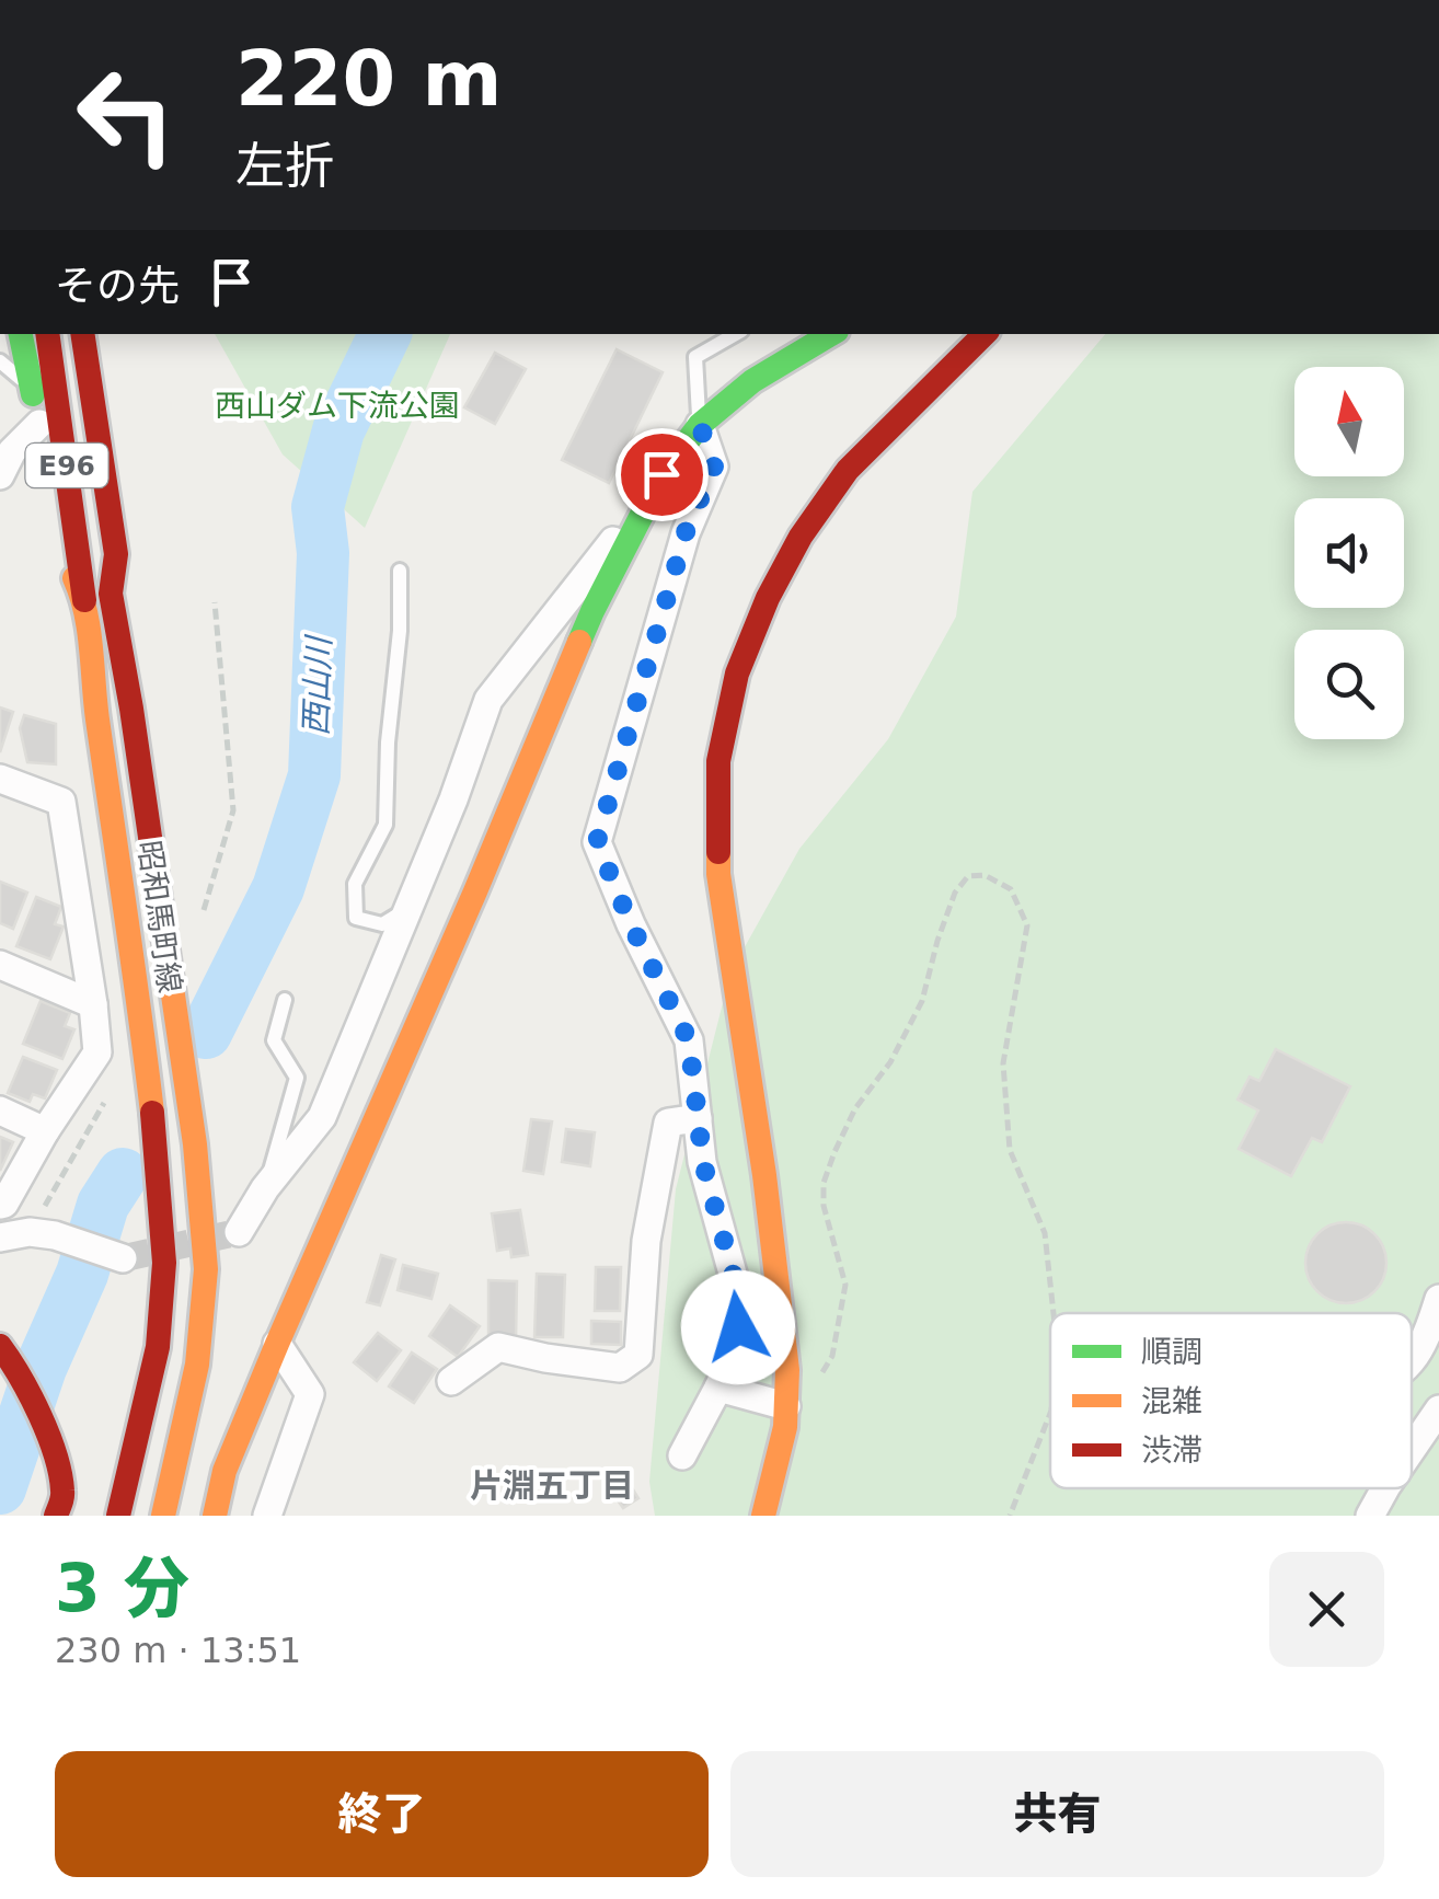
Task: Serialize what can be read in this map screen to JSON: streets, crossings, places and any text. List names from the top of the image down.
{
  "streets": {
    "main road": ["E96", "昭和馬町線"]
  },
  "crossings": [
    ["E96", "昭和馬町線"]
  ],
  "districts": ["片淵五丁目"],
  "water": ["西山川"],
  "parks": ["西山ダム下流公園"],
  "legend": ["順調", "混雑", "渋滞"],
  "north": "top",
  "page": {
    "turn": ["220 m", "左折"],
    "then": "その先",
    "heading": ["3 分", "230 m · 13:51"],
    "buttons": ["終了", "共有"]
  }
}
